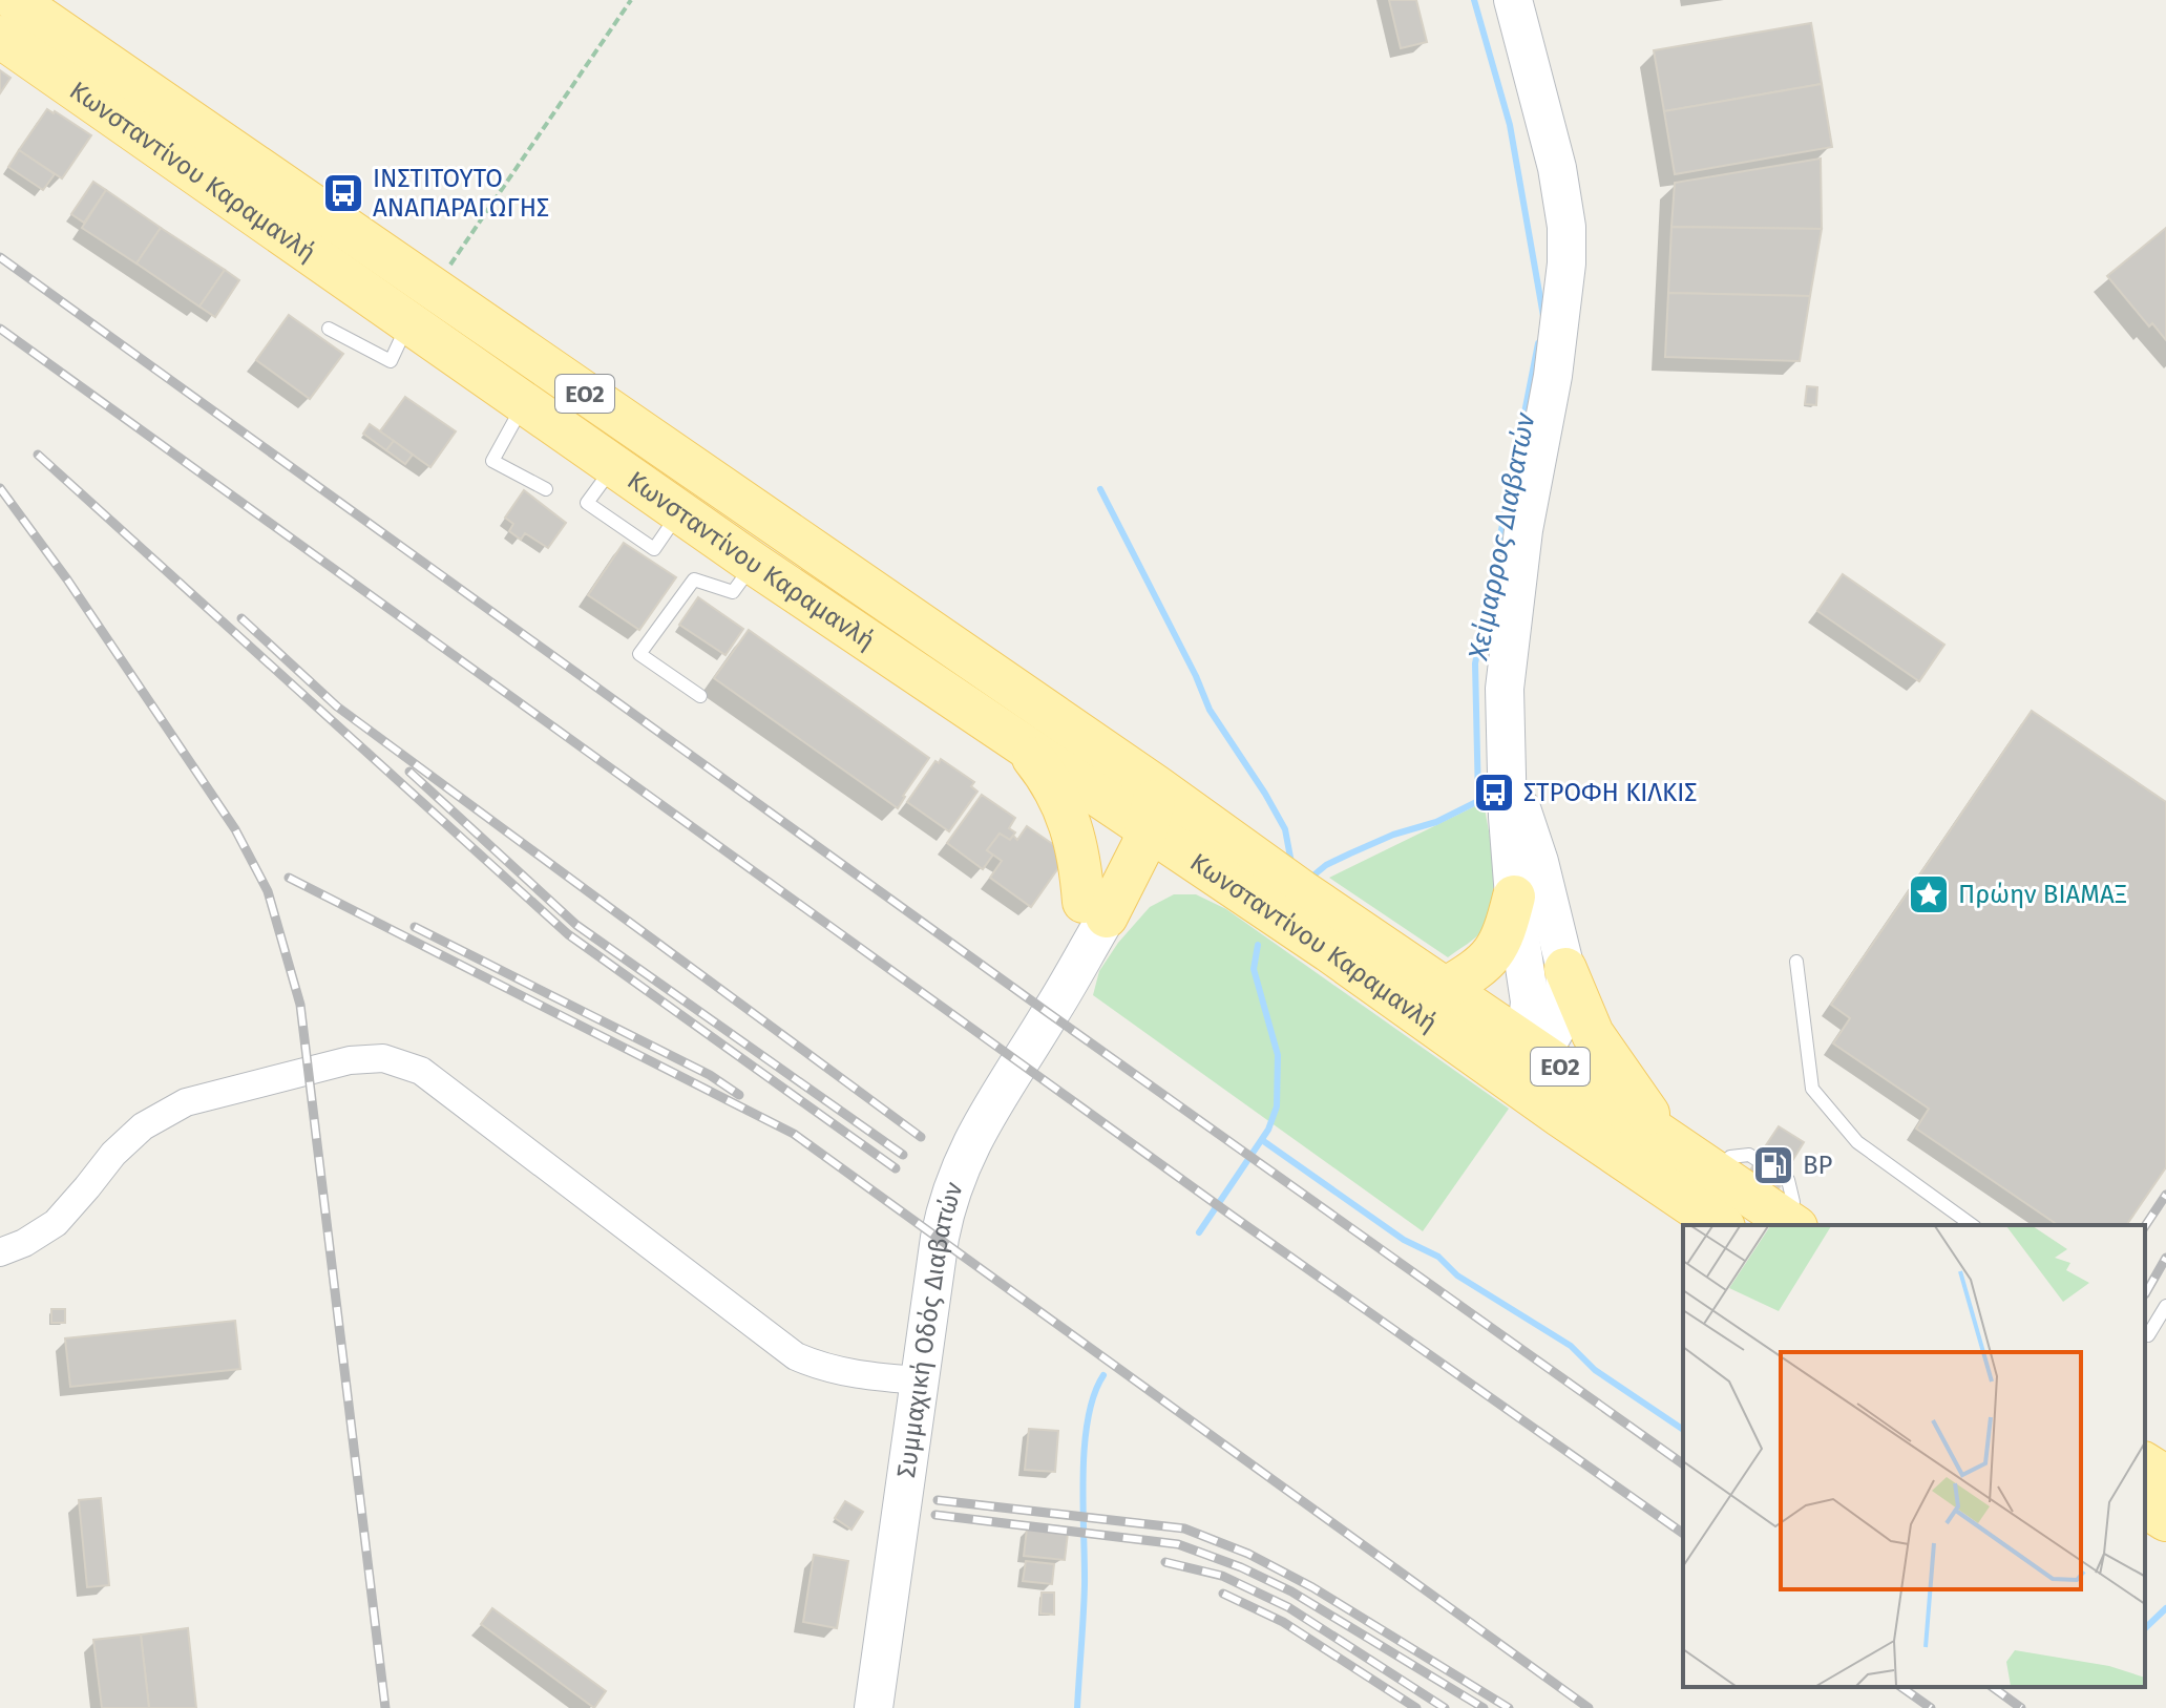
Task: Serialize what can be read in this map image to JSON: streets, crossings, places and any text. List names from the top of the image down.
{
  "streets": {
    "main road": ["Κωνσταντίνου Καραμανλή", "ΕΟ2", "Συμμαχική Οδός Διαβατών"]
  },
  "crossings": [
    ["Κωνσταντίνου Καραμανλή", "ΕΟ2"]
  ],
  "water": ["Χείμαρρος Διαβατών"],
  "places": {
    "bus stop": ["ΙΝΣΤΙΤΟΥΤΟ ΑΝΑΠΑΡΑΓΩΓΗΣ", "ΣΤΡΟΦΗ ΚΙΛΚΙΣ"],
    "place": ["Πρώην ΒΙΑΜΑΞ"],
    "fuel station": ["BP"]
  }
}
